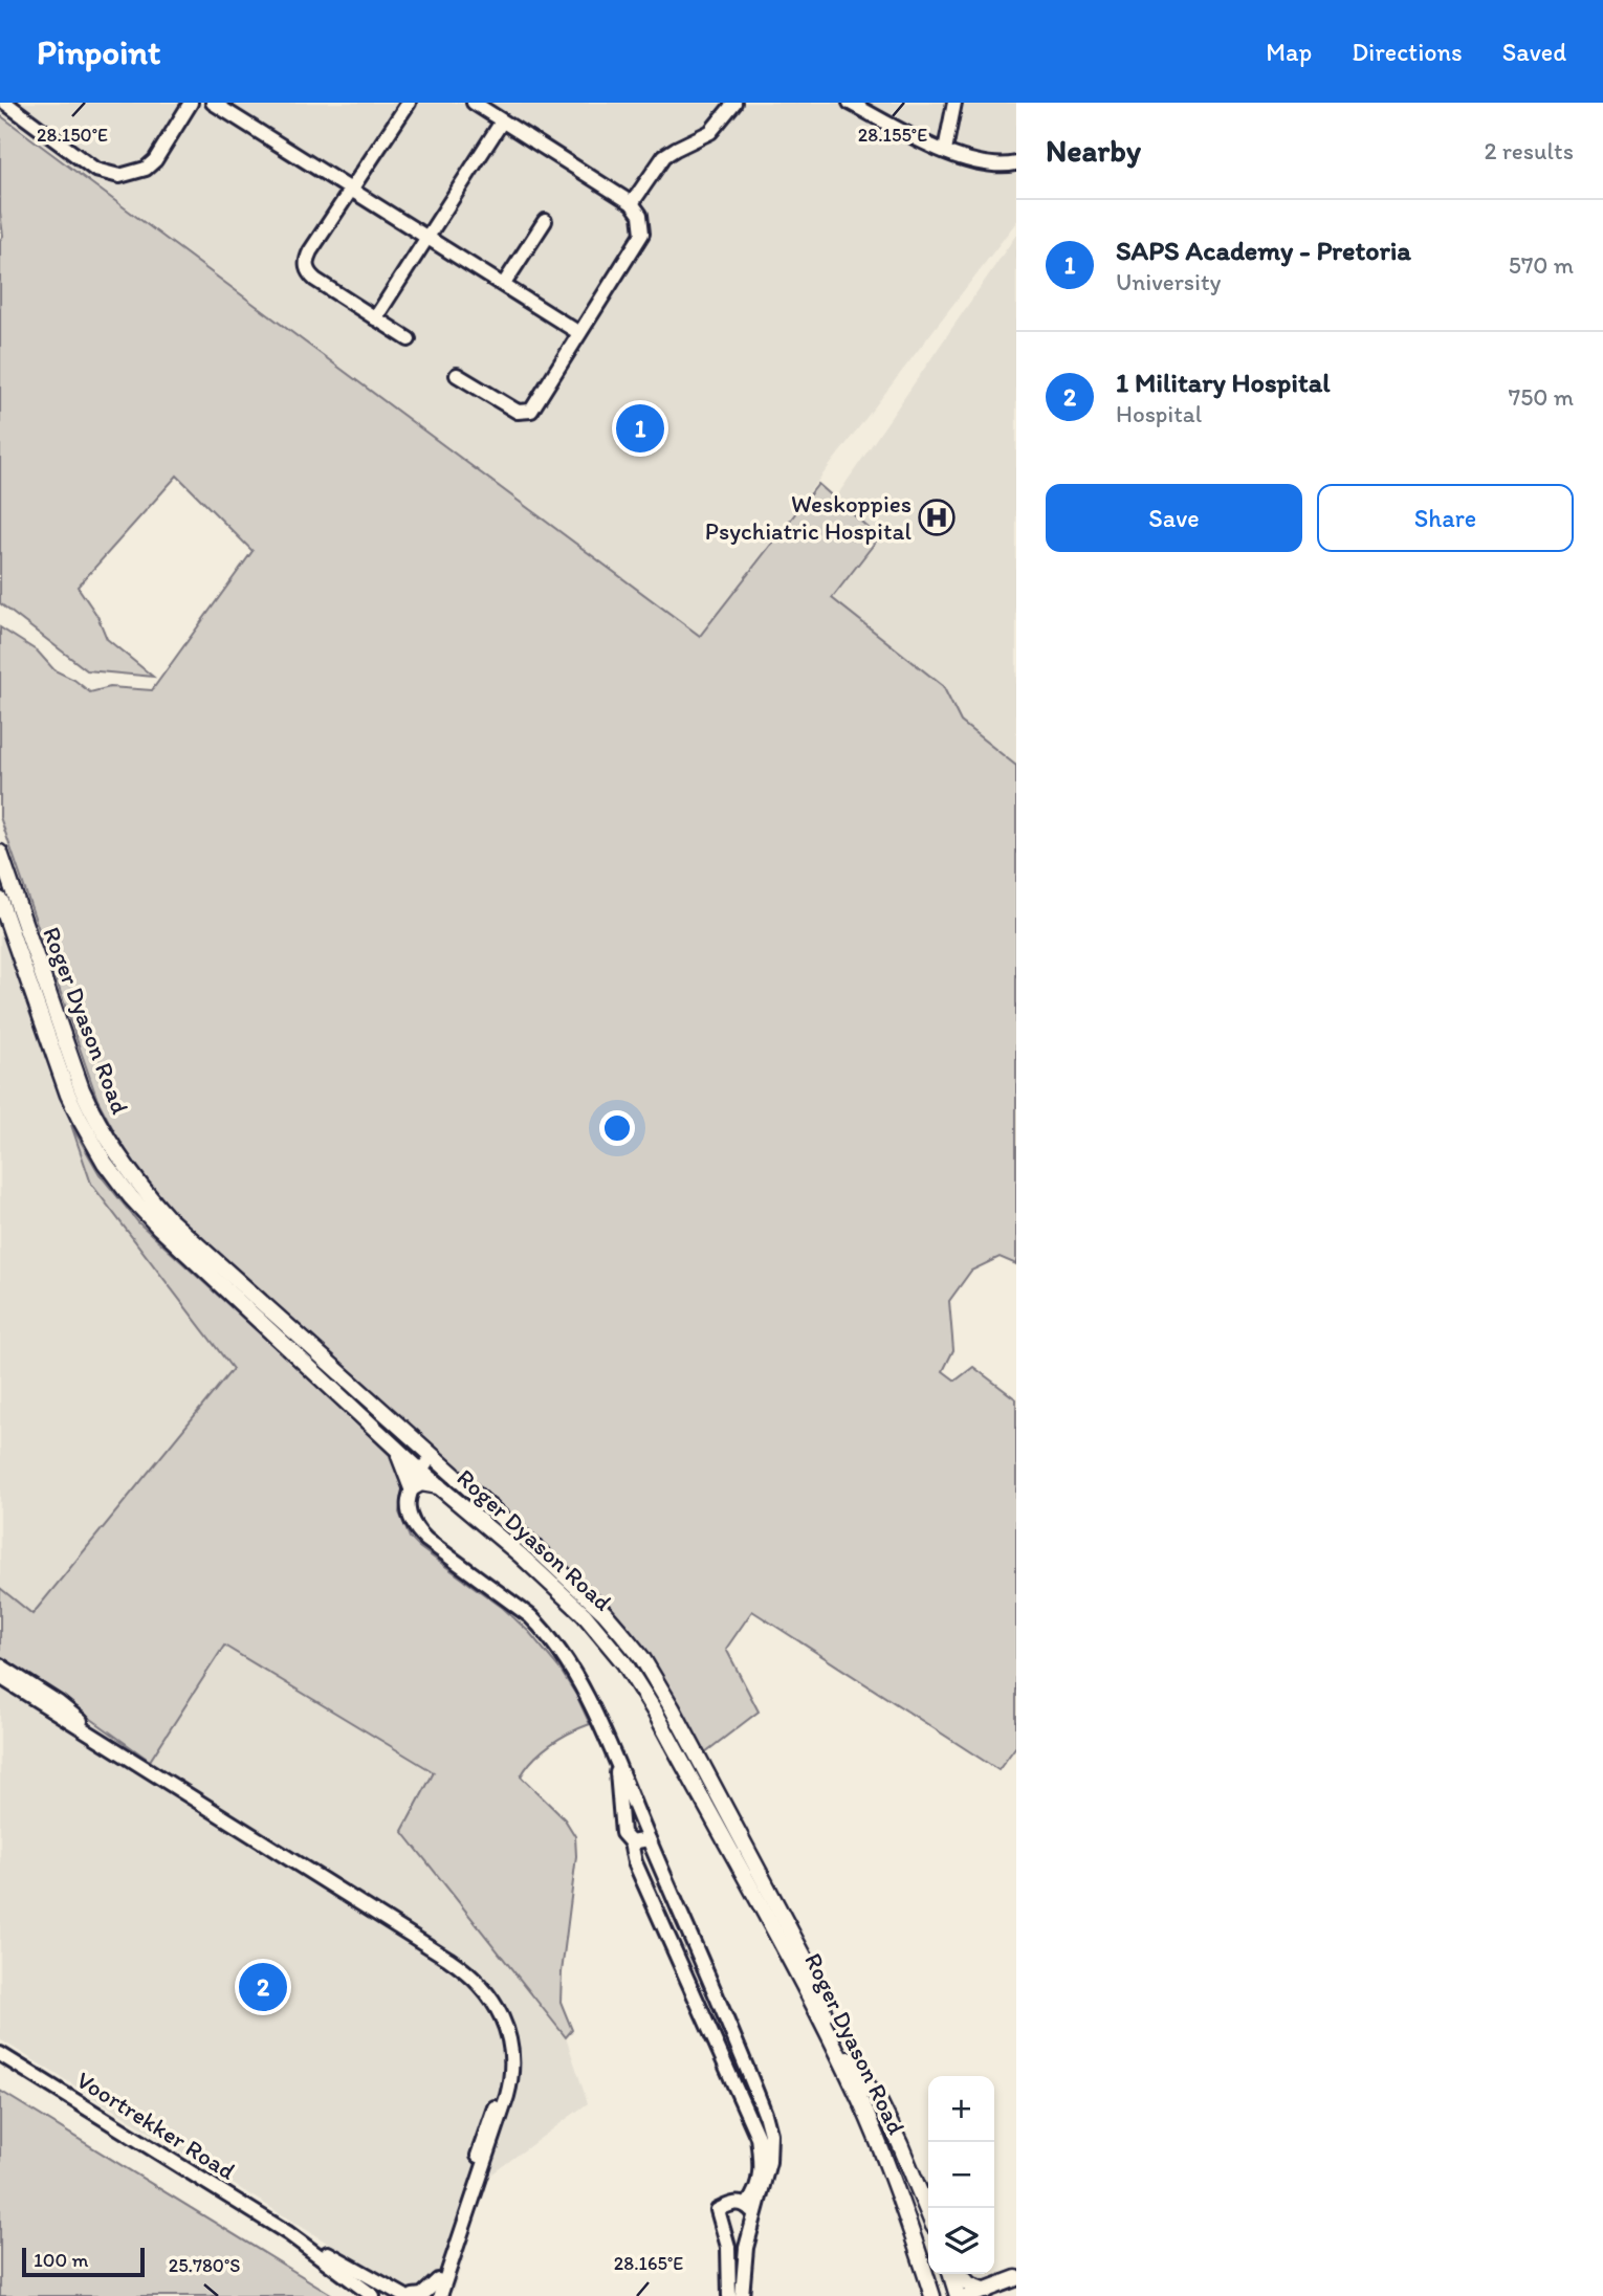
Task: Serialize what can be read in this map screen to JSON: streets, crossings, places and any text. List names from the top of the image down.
{
  "streets": {
    "main road": ["Roger Dyason Road"],
    "street": ["Voortrekker Road"]
  },
  "places": {
    "hospital": ["Weskoppies Psychiatric Hospital"]
  },
  "scale_bar": "100 m",
  "page": {
    "header": "Pinpoint",
    "nav": ["Map", "Directions", "Saved"],
    "heading": ["Nearby", "2 results"],
    "list": [
      {
        "mark": "1",
        "name": "SAPS Academy - Pretoria",
        "note": "University",
        "value": "570 m"
      },
      {
        "mark": "2",
        "name": "1 Military Hospital",
        "note": "Hospital",
        "value": "750 m"
      }
    ],
    "pins": ["1", "2"],
    "buttons": ["Save", "Share"],
    "map_buttons": ["+", "−"],
    "scale": "100 m"
  },
  "coordinates": [
    "28.150°E",
    "28.155°E",
    "28.165°E",
    "25.780°S"
  ]
}
